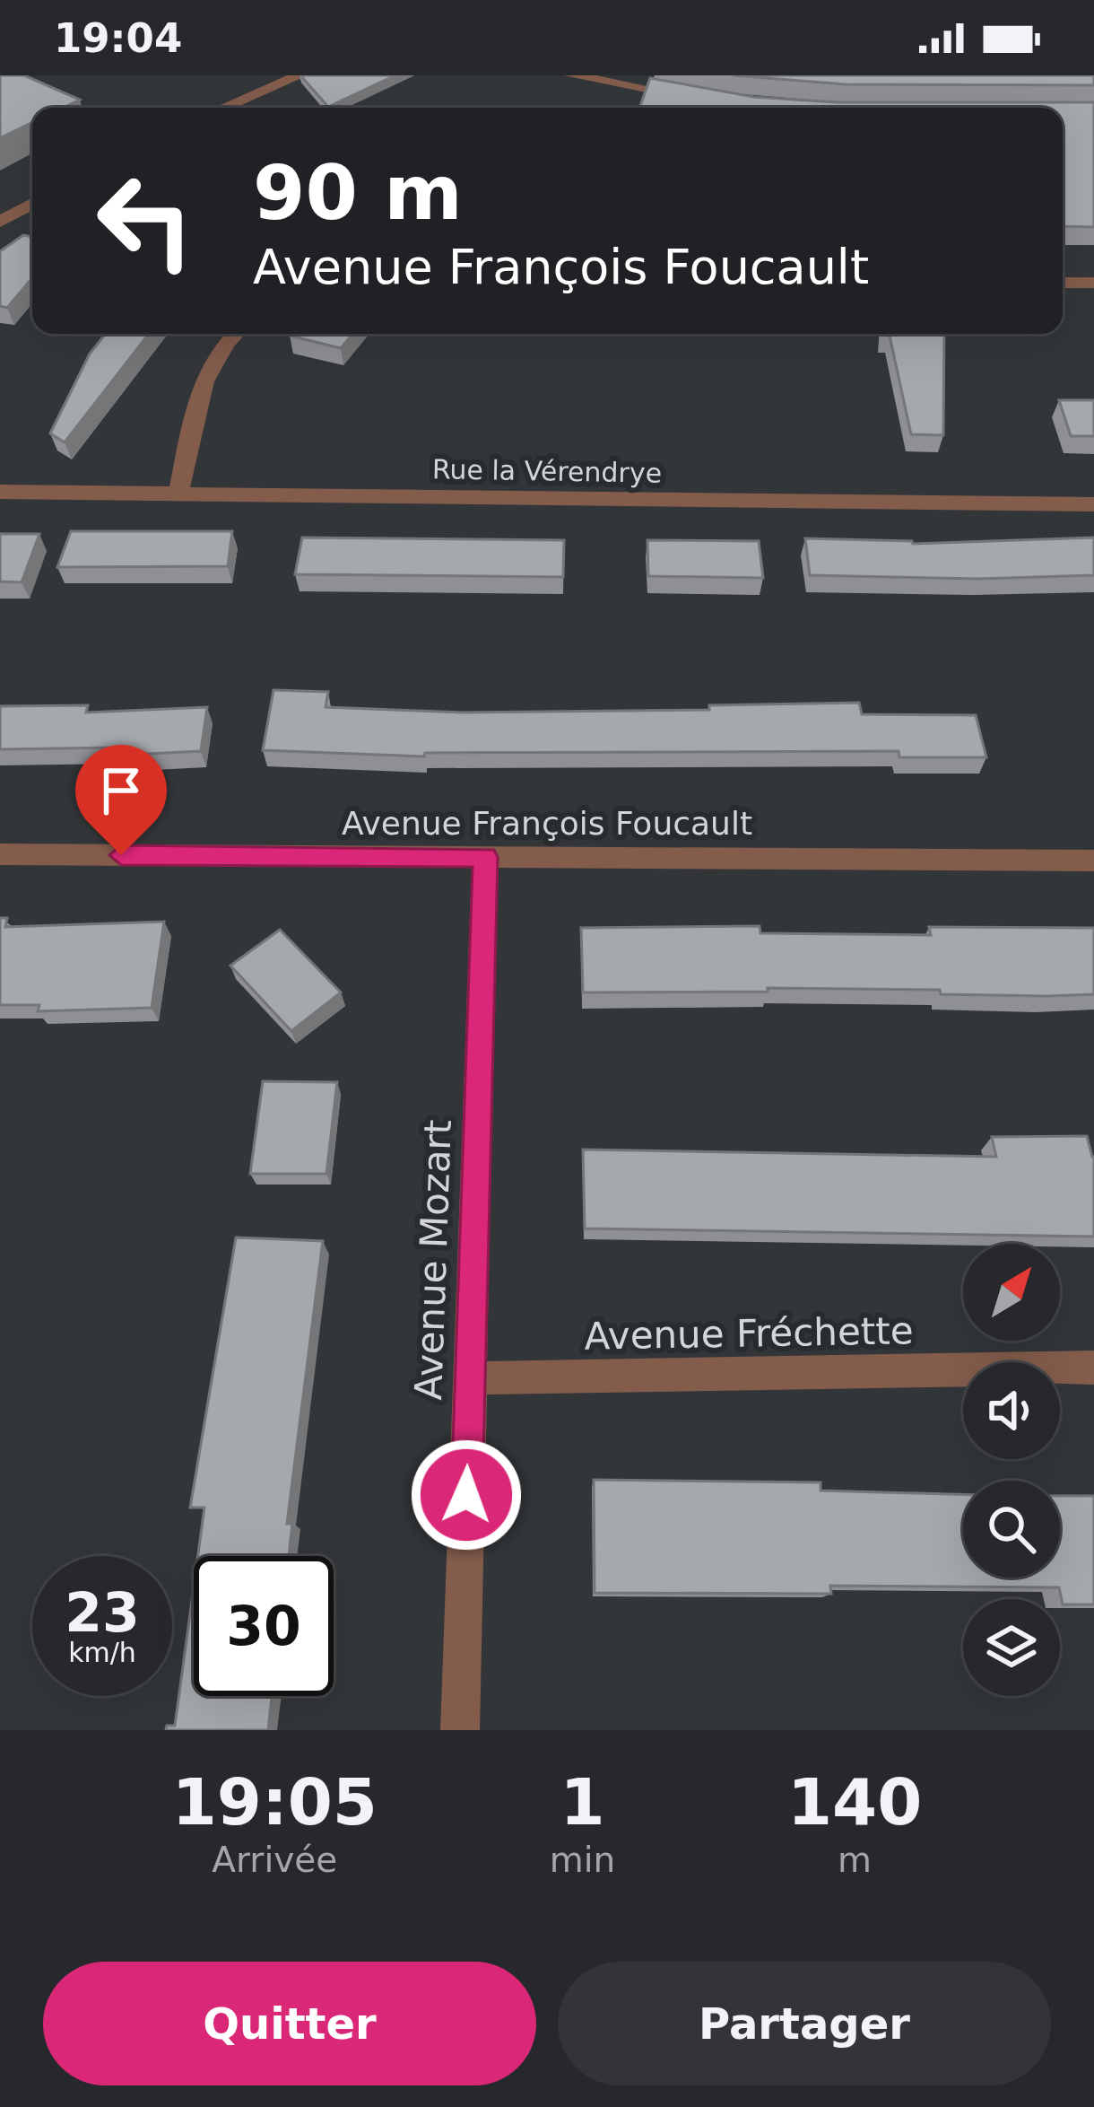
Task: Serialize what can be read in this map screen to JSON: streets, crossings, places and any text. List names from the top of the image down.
{
  "streets": {
    "street": [
      "Rue la Vérendrye",
      "Avenue François Foucault",
      "Avenue Mozart",
      "Avenue Fréchette"
    ]
  },
  "crossings": [
    ["Avenue François Foucault", "Avenue Mozart"],
    ["Avenue Mozart", "Avenue Fréchette"]
  ],
  "north": "top right",
  "page": {
    "status": "19:04",
    "turn": ["90 m", "Avenue François Foucault"],
    "speed": "23 km/h",
    "limit": "30",
    "eta": [
      "19:05",
      "Arrivée",
      "1",
      "min",
      "140",
      "m"
    ],
    "buttons": ["Quitter", "Partager"]
  }
}
